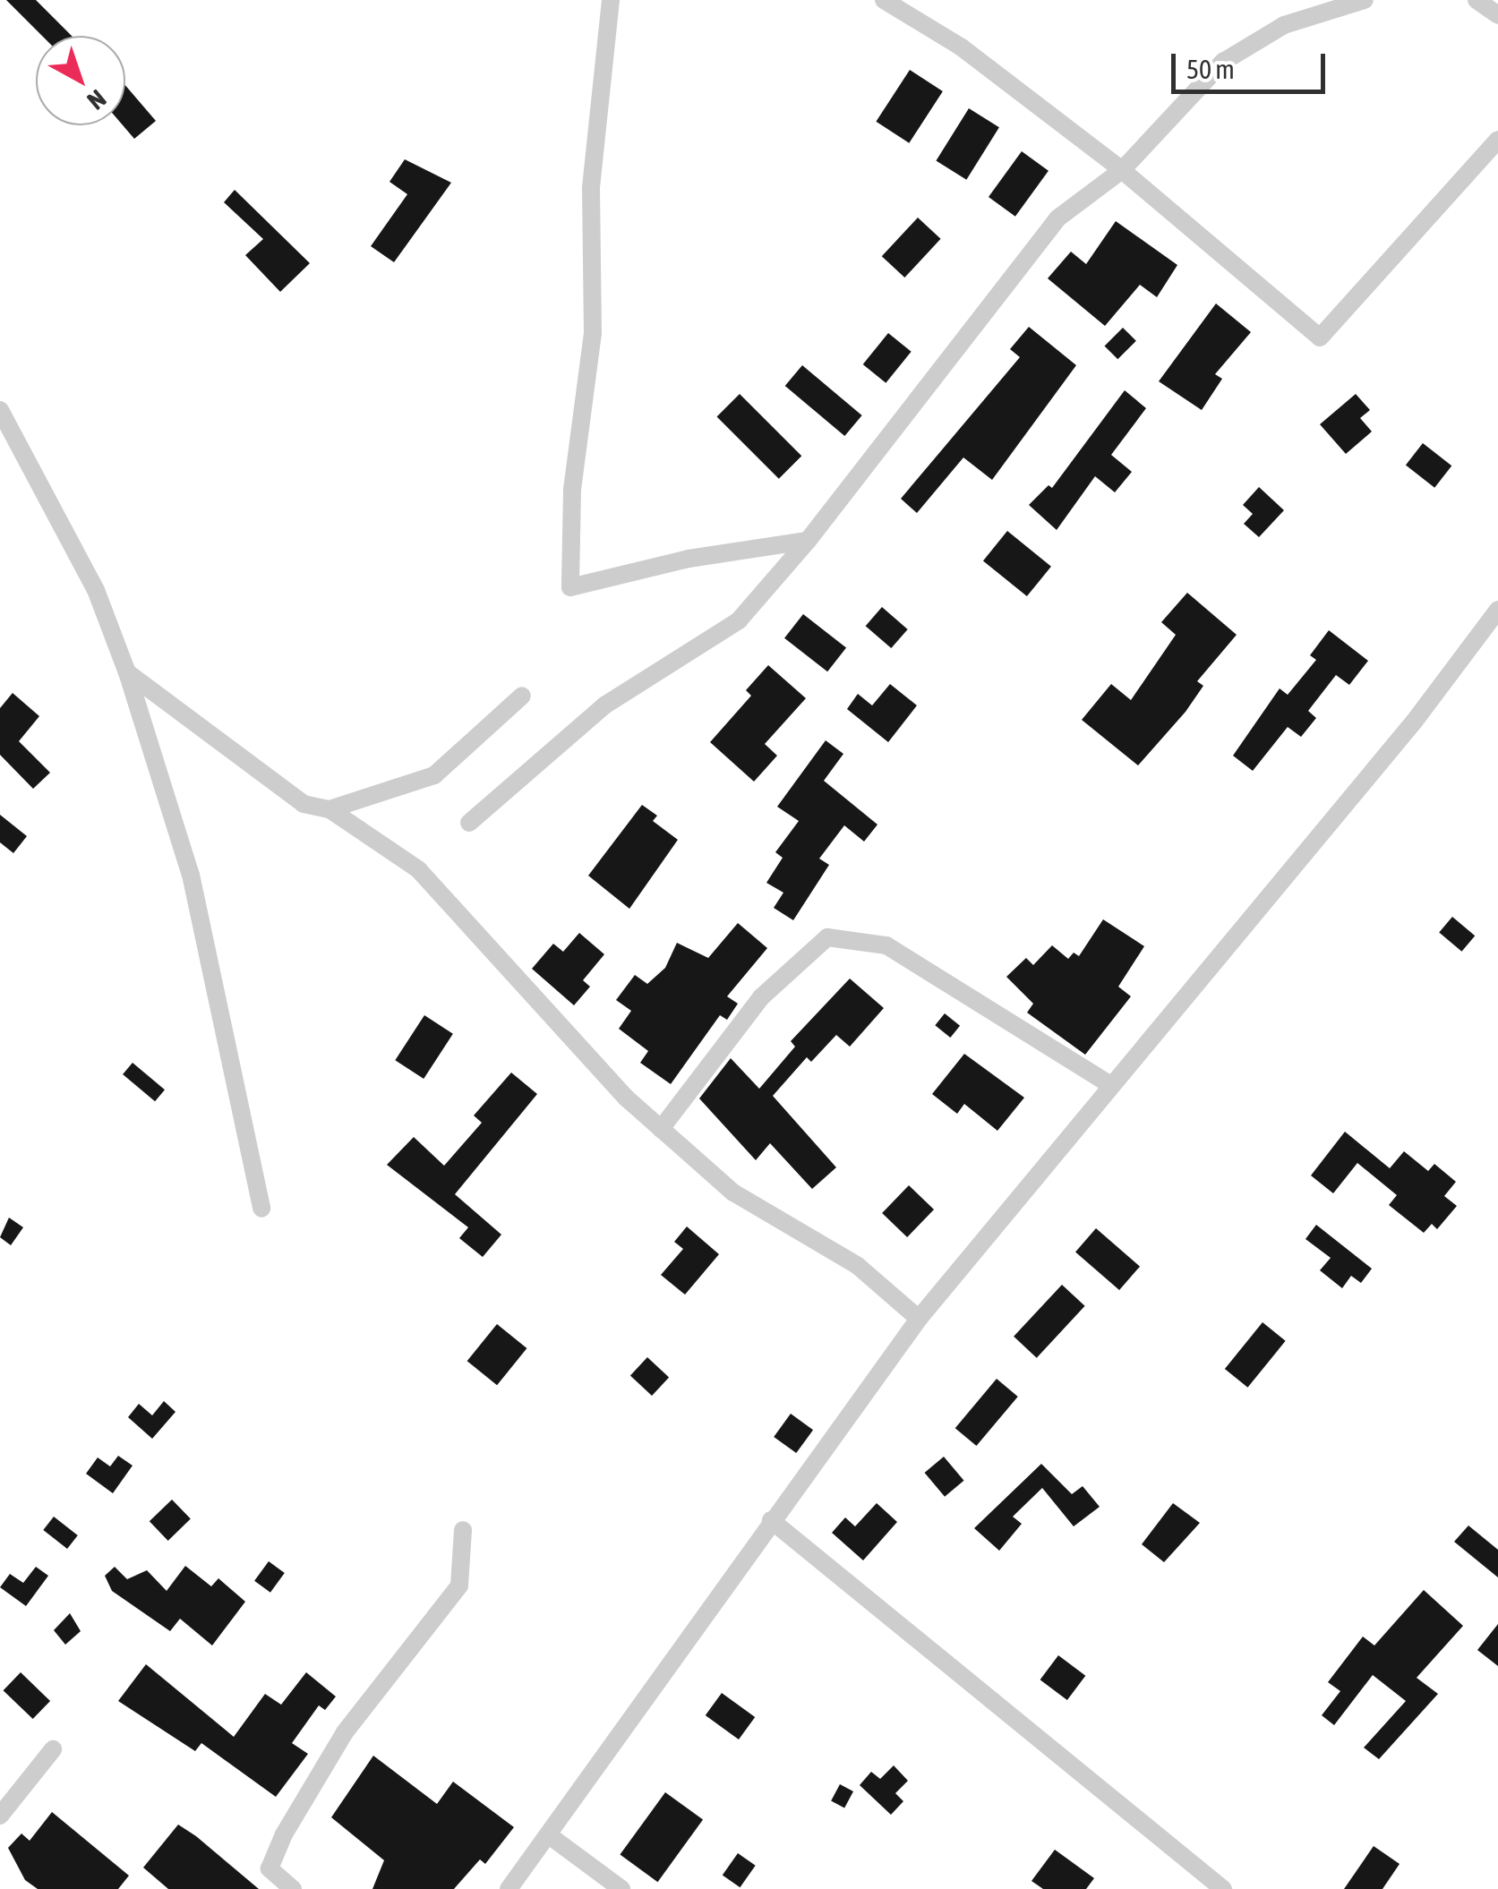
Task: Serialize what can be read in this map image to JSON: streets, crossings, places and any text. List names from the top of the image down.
{
  "scale_bar": "50 m",
  "north": "bottom right"
}
